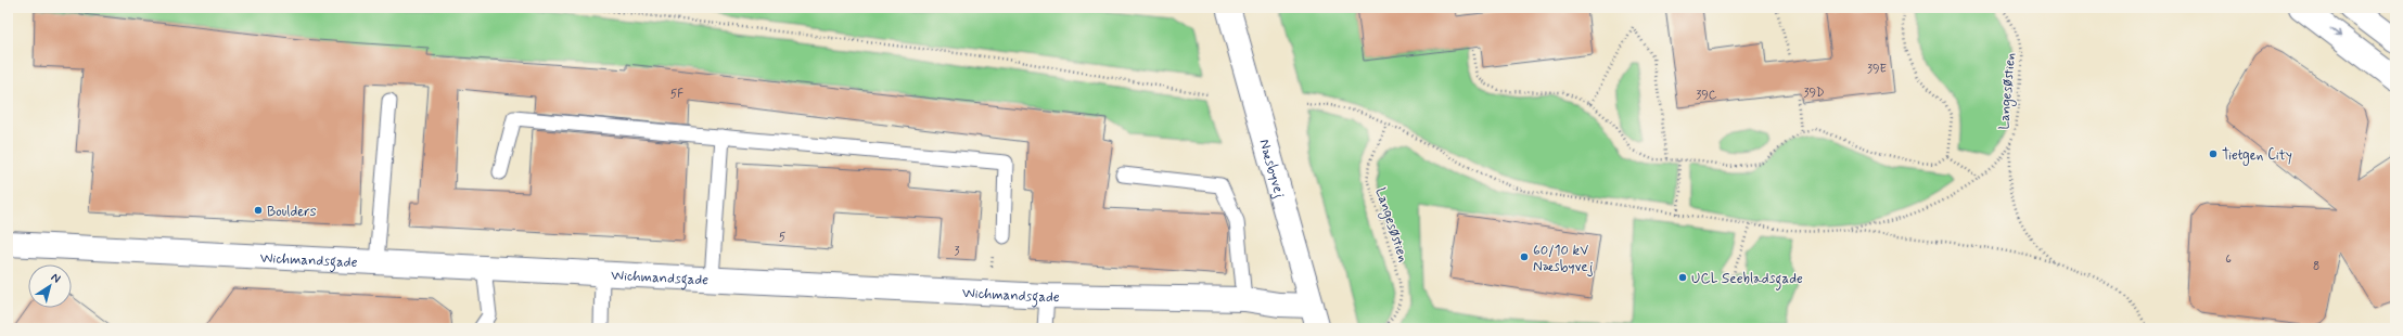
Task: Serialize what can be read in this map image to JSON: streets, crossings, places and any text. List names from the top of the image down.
{
  "streets": {
    "street": ["Næsbyvej", "Wichmandsgade"],
    "path": ["Langesøstien"]
  },
  "crossings": [
    ["Næsbyvej", "Wichmandsgade"]
  ],
  "places": [
    "Tietgen City",
    "Boulders",
    "60/10 kV Næsbyvej",
    "UCL Seebladsgade"
  ],
  "house_numbers": [
    "39E",
    "39D",
    "5F",
    "39C",
    "5",
    "3",
    "6",
    "8"
  ],
  "north": "top right"
}
